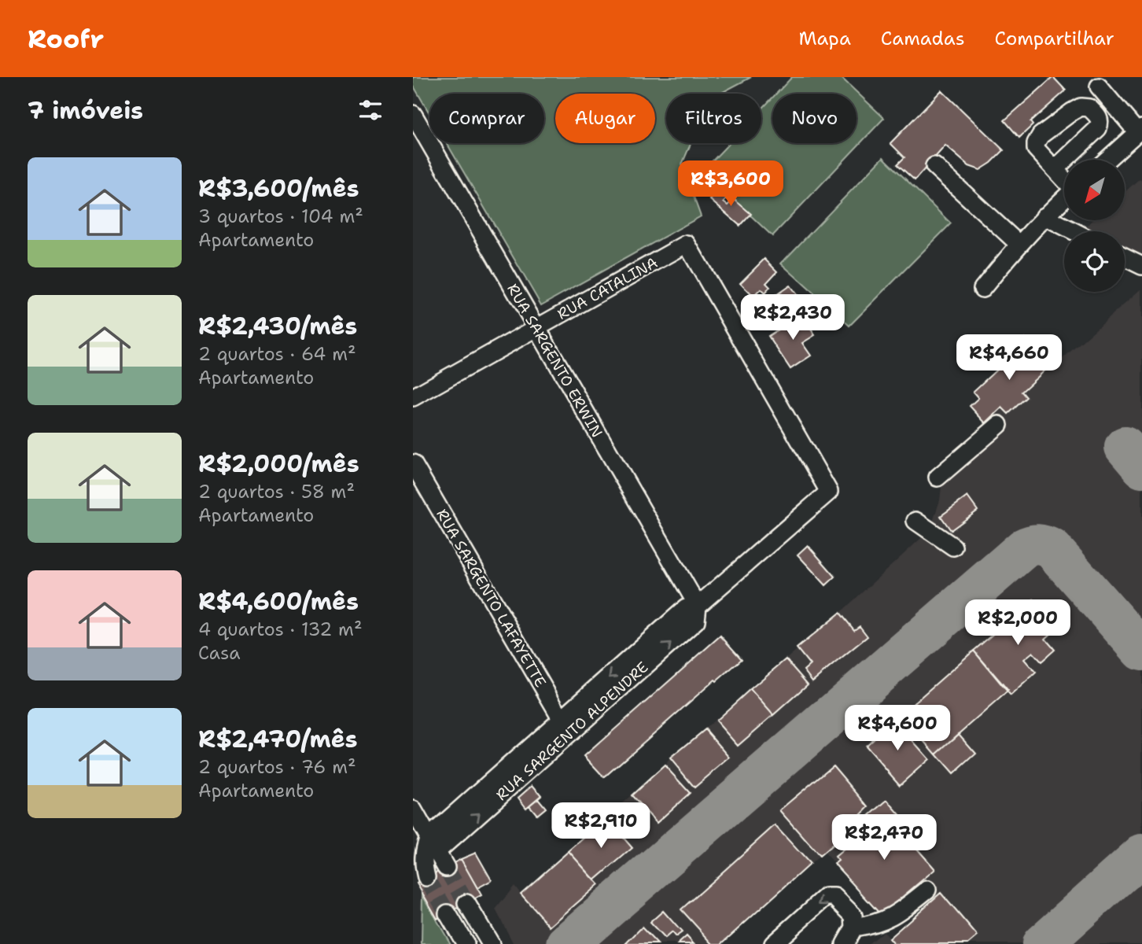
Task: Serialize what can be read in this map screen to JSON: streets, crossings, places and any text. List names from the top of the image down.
{
  "streets": {
    "lane": [
      "RUA CATALINA",
      "RUA SARGENTO ERWIN",
      "RUA SARGENTO LAFAYETTE",
      "RUA SARGENTO ALPENDRE"
    ]
  },
  "crossings": [
    ["RUA CATALINA", "RUA SARGENTO ERWIN"],
    ["RUA CATALINA", "RUA SARGENTO ALPENDRE"],
    ["RUA SARGENTO ERWIN", "RUA SARGENTO ALPENDRE"],
    ["RUA SARGENTO LAFAYETTE", "RUA SARGENTO ALPENDRE"]
  ],
  "north": "bottom left",
  "page": {
    "header": "Roofr",
    "nav": ["Mapa", "Camadas", "Compartilhar"],
    "heading": "7 imóveis",
    "chip": [
      "Comprar",
      "Alugar",
      "Filtros",
      "Novo"
    ],
    "list": [
      {
        "name": "R$3,600/mês",
        "note": "3 quartos · 104 m² · Apartamento"
      },
      {
        "name": "R$2,430/mês",
        "note": "2 quartos · 64 m² · Apartamento"
      },
      {
        "name": "R$2,000/mês",
        "note": "2 quartos · 58 m² · Apartamento"
      },
      {
        "name": "R$4,600/mês",
        "note": "4 quartos · 132 m² · Casa"
      },
      {
        "name": "R$2,470/mês",
        "note": "2 quartos · 76 m² · Apartamento"
      }
    ],
    "price": [
      "R$3,600",
      "R$2,430",
      "R$4,660",
      "R$2,000",
      "R$4,600",
      "R$2,910",
      "R$2,470"
    ]
  }
}
